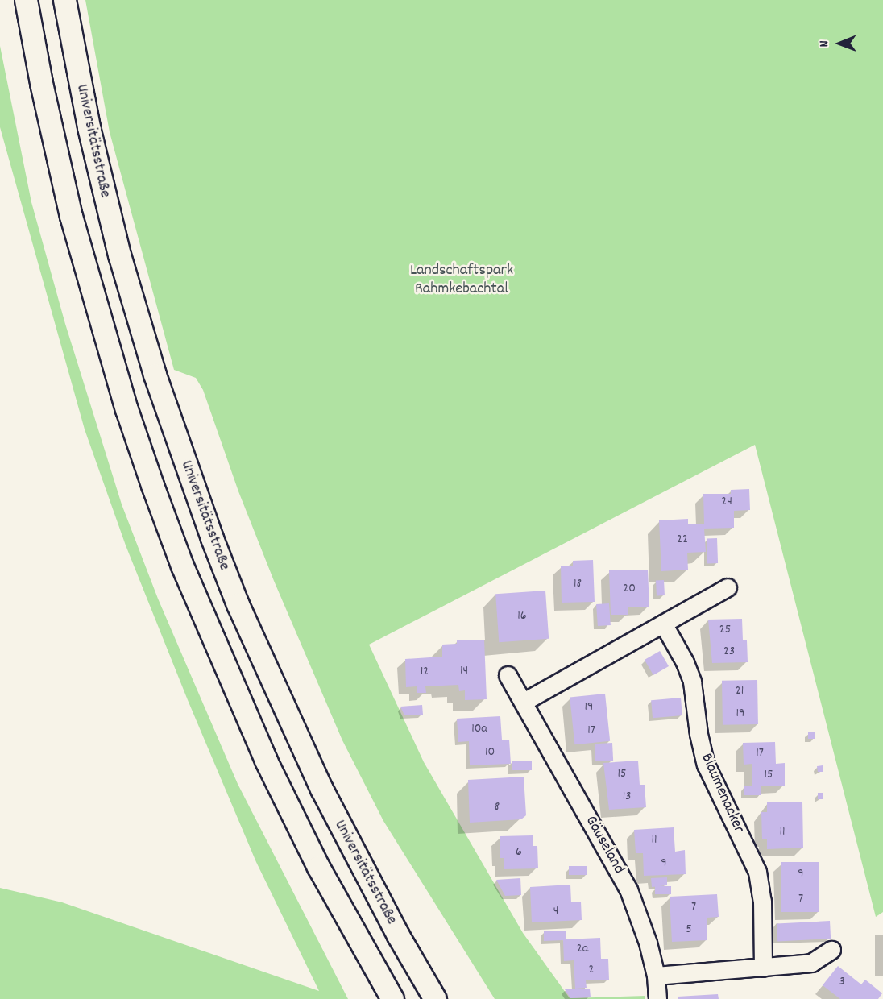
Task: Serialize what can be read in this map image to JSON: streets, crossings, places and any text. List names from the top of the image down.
{
  "streets": {
    "street": ["Universitätsstraße", "Blaumenacker", "Gäuseland"]
  },
  "parks": ["Landschaftspark Rahmkebachtal"],
  "house_numbers": [
    "24",
    "22",
    "18",
    "20",
    "16",
    "25",
    "23",
    "14",
    "12",
    "21",
    "19",
    "19",
    "10a",
    "17",
    "10",
    "17",
    "15",
    "15",
    "13",
    "8",
    "11",
    "11",
    "6",
    "9",
    "9",
    "7",
    "7",
    "4",
    "5",
    "2a",
    "2",
    "3"
  ],
  "north": "left"
}
